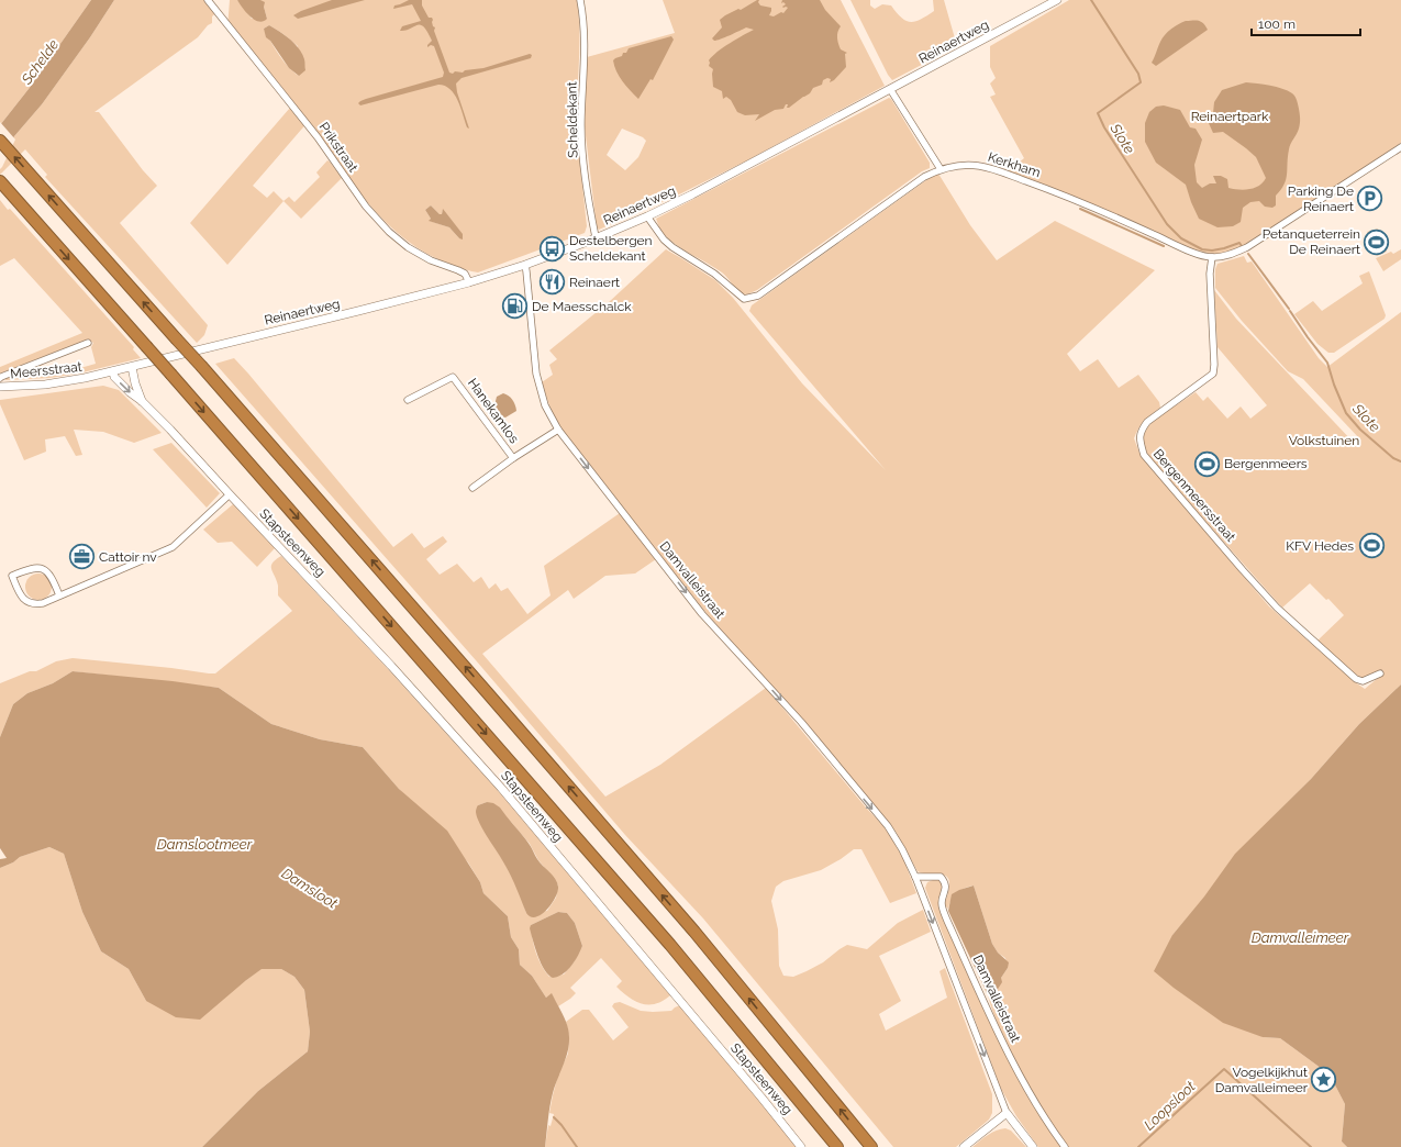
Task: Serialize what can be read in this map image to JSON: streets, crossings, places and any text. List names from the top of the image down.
{
  "streets": {
    "street": [
      "Reinaertweg",
      "Scheldekant",
      "Prikstraat",
      "Kerkham",
      "Meersstraat",
      "Hanekamlos",
      "Bergenmeersstraat",
      "Stapsteenweg",
      "Damvalleistraat"
    ]
  },
  "crossings": [
    ["Reinaertweg", "Scheldekant"],
    ["Reinaertweg", "Prikstraat"],
    ["Reinaertweg", "Kerkham"],
    ["Reinaertweg", "Meersstraat"],
    ["Reinaertweg", "Stapsteenweg"],
    ["Reinaertweg", "Damvalleistraat"],
    ["Kerkham", "Bergenmeersstraat"],
    ["Meersstraat", "Stapsteenweg"],
    ["Hanekamlos", "Damvalleistraat"]
  ],
  "water": [
    "Schelde",
    "Slote",
    "Damslootmeer",
    "Damsloot",
    "Damvalleimeer",
    "Loopsloot"
  ],
  "parks": ["Reinaertpark", "Volkstuinen"],
  "places": {
    "parking": ["Parking De Reinaert"],
    "sports": ["Petanqueterrein De Reinaert", "Bergenmeers", "KFV Hedes"],
    "bus stop": ["Destelbergen Scheldekant"],
    "restaurant": ["Reinaert"],
    "fuel station": ["De Maesschalck"],
    "office": ["Cattoir nv"],
    "place": ["Vogelkijkhut Damvalleimeer"]
  },
  "scale_bar": "100 m"
}
